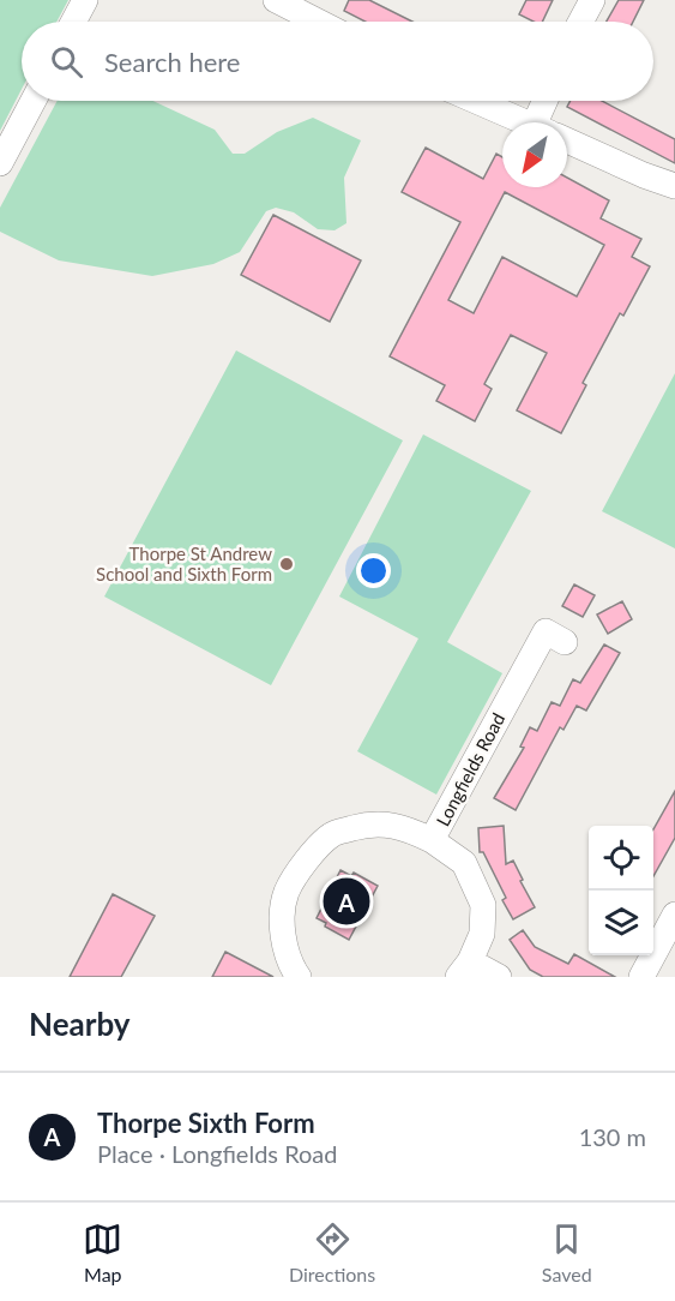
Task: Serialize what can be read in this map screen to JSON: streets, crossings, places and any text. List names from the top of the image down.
{
  "streets": {
    "street": ["Longfields Road"]
  },
  "places": ["Thorpe St Andrew School and Sixth Form"],
  "north": "bottom left",
  "page": {
    "search": "Search here",
    "pins": "A",
    "heading": "Nearby",
    "list": [
      {
        "mark": "A",
        "name": "Thorpe Sixth Form",
        "note": "Place · Longfields Road",
        "value": "130 m"
      }
    ],
    "nav": ["Map", "Directions", "Saved"]
  }
}
